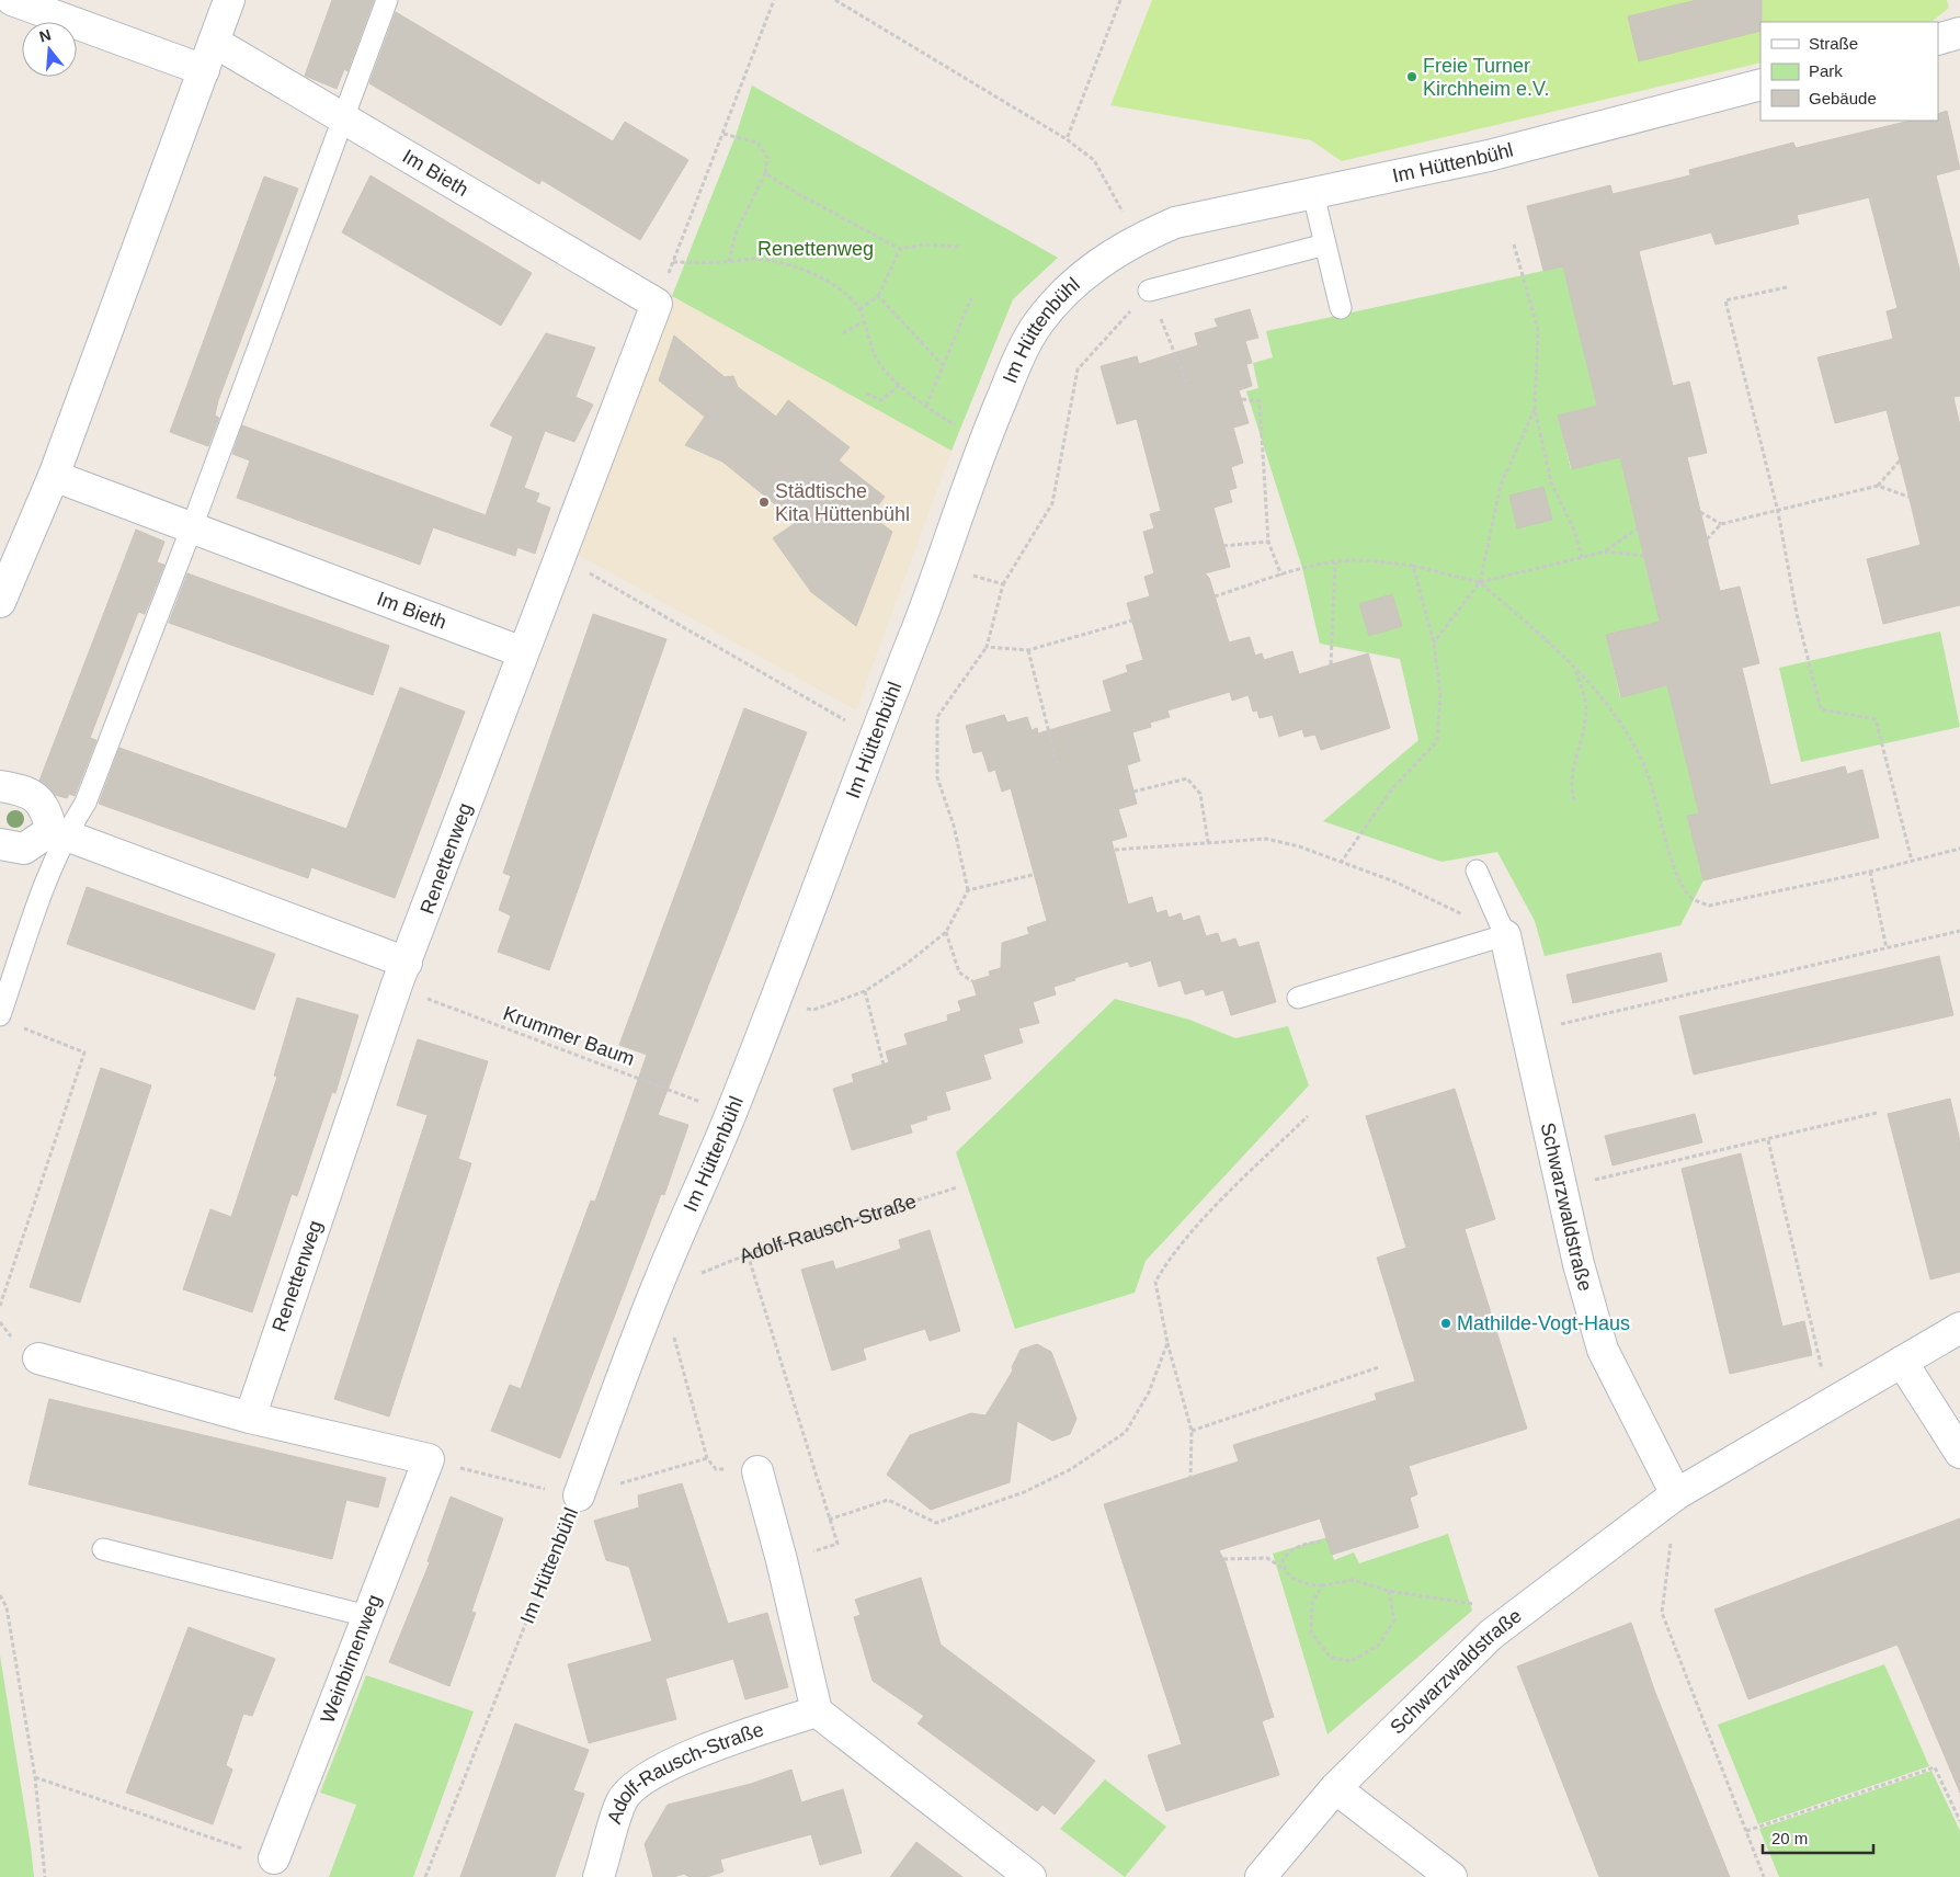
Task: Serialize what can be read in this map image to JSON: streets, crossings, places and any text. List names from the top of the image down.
{
  "streets": {
    "street": [
      "Im Hüttenbühl",
      "Im Bieth",
      "Renettenweg",
      "Schwarzwaldstraße",
      "Adolf-Rausch-Straße",
      "Weinbirnenweg"
    ],
    "path": ["Krummer Baum"]
  },
  "crossings": [
    ["Im Hüttenbühl", "Krummer Baum"],
    ["Im Bieth", "Renettenweg"],
    ["Renettenweg", "Krummer Baum"]
  ],
  "parks": ["Renettenweg"],
  "places": ["Freie Turner Kirchheim e.V.", "Städtische Kita Hüttenbühl", "Mathilde-Vogt-Haus"],
  "legend": ["Straße", "Park", "Gebäude"],
  "scale_bar": "20 m",
  "north": "top"
}
